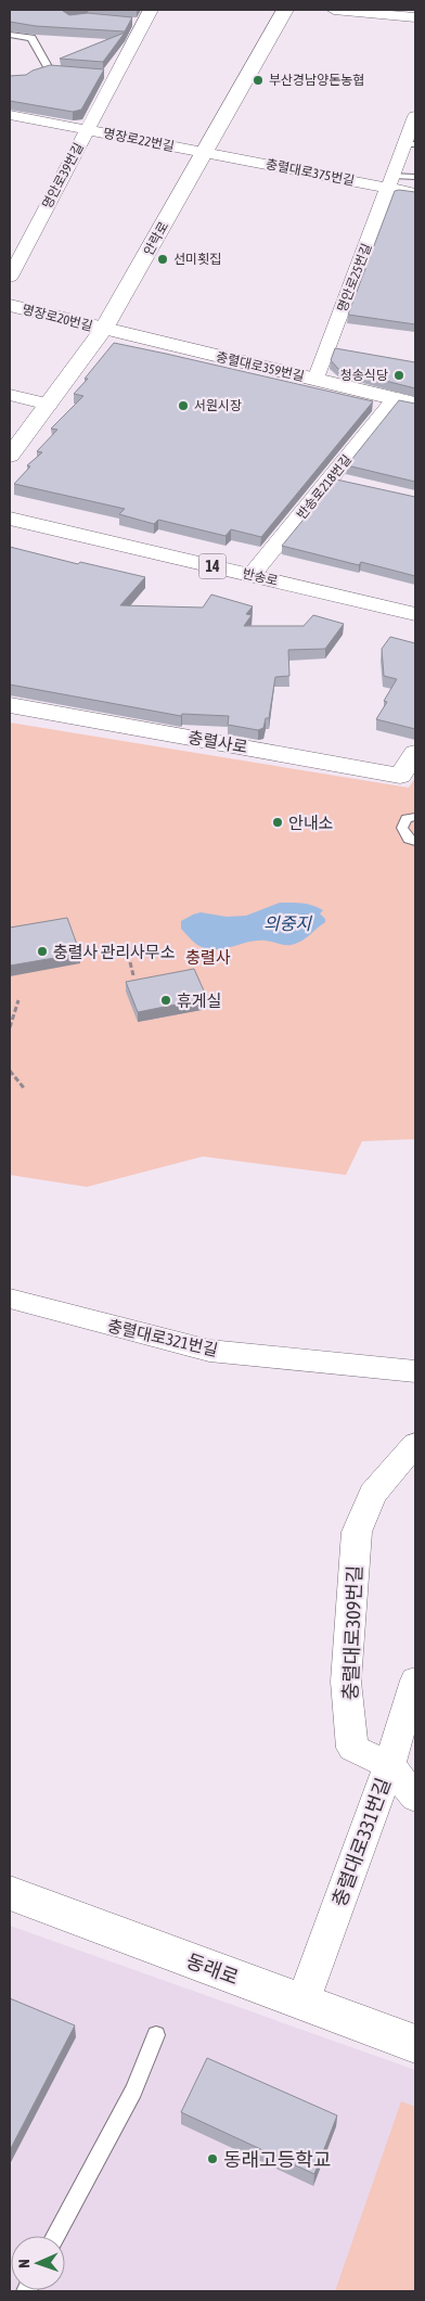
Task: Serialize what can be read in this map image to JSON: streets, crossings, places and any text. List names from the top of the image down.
{
  "streets": {
    "main road": [
      "안락로",
      "명장로20번길",
      "충렬대로359번길",
      "14",
      "반송로",
      "충렬사로",
      "동래로"
    ],
    "street": [
      "명장로22번길",
      "충렬대로375번길",
      "명안로39번길",
      "명안로25번길",
      "반송로218번길",
      "충렬대로321번길",
      "충렬대로309번길",
      "충렬대로331번길"
    ]
  },
  "crossings": [
    ["명장로22번길", "충렬대로375번길"],
    ["명장로22번길", "명안로39번길"],
    ["명장로22번길", "안락로"],
    ["충렬대로375번길", "안락로"],
    ["충렬대로375번길", "명안로25번길"],
    ["안락로", "명장로20번길"],
    ["안락로", "충렬대로359번길"],
    ["명안로25번길", "충렬대로359번길"],
    ["명장로20번길", "충렬대로359번길"],
    ["충렬대로359번길", "반송로218번길"],
    ["반송로218번길", "반송로"],
    ["충렬대로309번길", "충렬대로331번길"],
    ["충렬대로331번길", "동래로"]
  ],
  "water": ["의중지"],
  "parks": ["충렬사"],
  "places": [
    "부산경남양돈농협",
    "선미횟집",
    "청송식당",
    "서원시장",
    "안내소",
    "충렬사 관리사무소",
    "휴게실",
    "동래고등학교"
  ],
  "north": "left"
}
